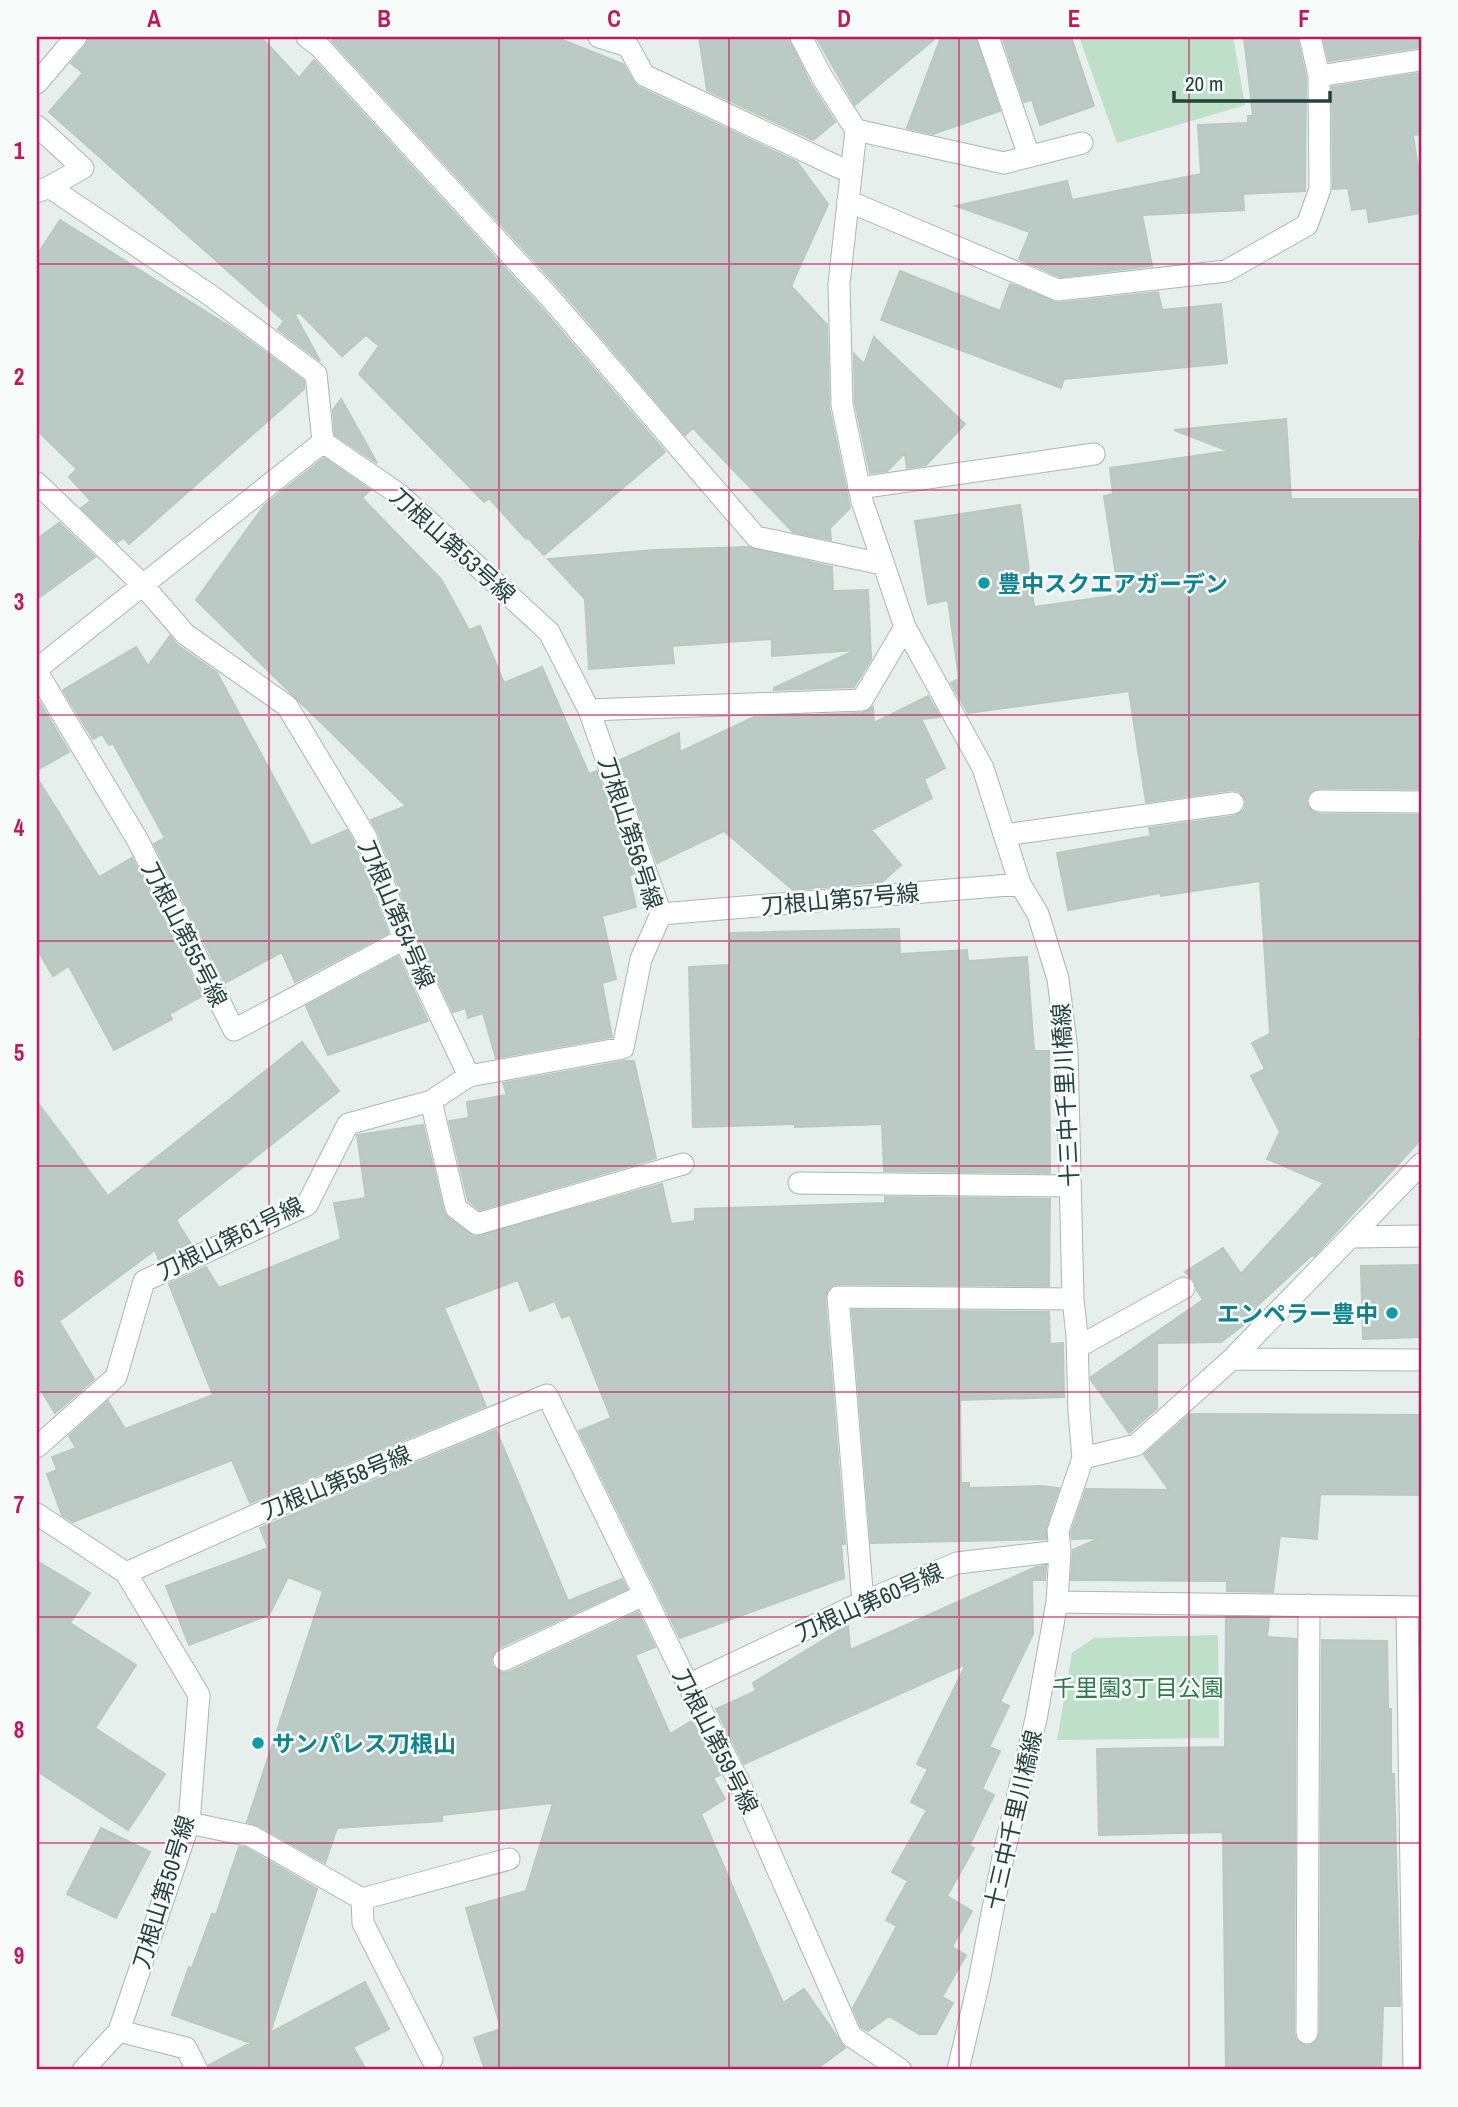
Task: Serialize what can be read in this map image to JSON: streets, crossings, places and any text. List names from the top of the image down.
{
  "streets": {
    "street": [
      "刀根山第53号線",
      "刀根山第56号線",
      "刀根山第57号線",
      "刀根山第54号線",
      "刀根山第55号線",
      "十三中千里川橋線",
      "刀根山第61号線",
      "刀根山第58号線",
      "刀根山第60号線",
      "刀根山第59号線",
      "刀根山第50号線"
    ]
  },
  "crossings": [
    ["刀根山第53号線", "刀根山第56号線"],
    ["刀根山第53号線", "刀根山第55号線"],
    ["刀根山第56号線", "刀根山第57号線"],
    ["刀根山第56号線", "刀根山第54号線"],
    ["刀根山第57号線", "十三中千里川橋線"],
    ["刀根山第54号線", "刀根山第55号線"],
    ["十三中千里川橋線", "刀根山第60号線"],
    ["刀根山第58号線", "刀根山第59号線"],
    ["刀根山第58号線", "刀根山第50号線"],
    ["刀根山第60号線", "刀根山第59号線"]
  ],
  "parks": ["千里園3丁目公園"],
  "places": ["豊中スクエアガーデン", "エンペラー豊中", "サンパレス刀根山"],
  "scale_bar": "20 m",
  "grid": {
    "columns": [
      "A",
      "B",
      "C",
      "D",
      "E",
      "F"
    ],
    "rows": [
      "1",
      "2",
      "3",
      "4",
      "5",
      "6",
      "7",
      "8",
      "9"
    ]
  }
}
